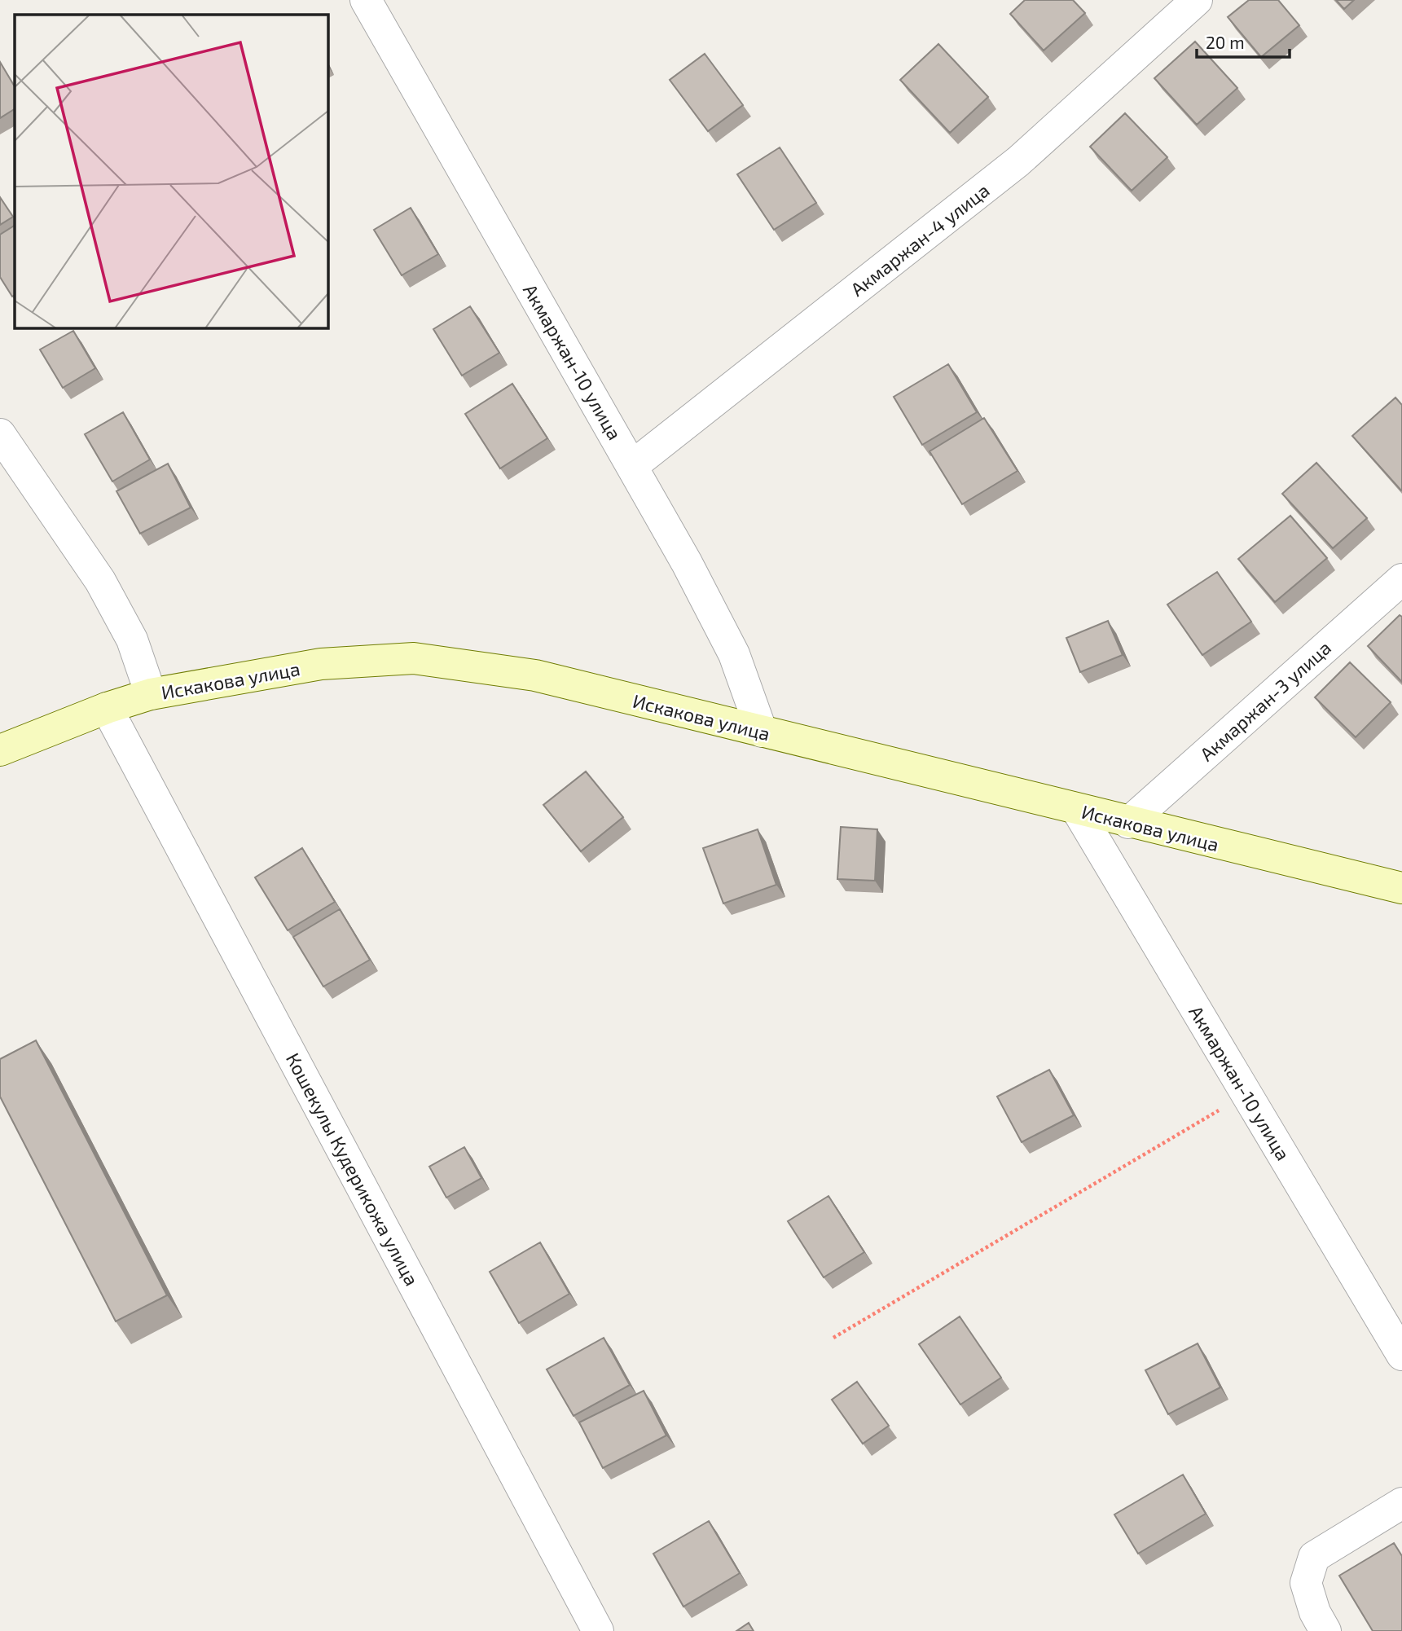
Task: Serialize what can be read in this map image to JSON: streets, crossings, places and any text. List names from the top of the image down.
{
  "streets": {
    "street": [
      "Акмаржан-4 улица",
      "Акмаржан-10 улица",
      "Искакова улица",
      "Акмаржан-3 улица",
      "Кошекулы Кудерикожа улица"
    ]
  },
  "crossings": [
    ["Акмаржан-4 улица", "Акмаржан-10 улица"],
    ["Акмаржан-10 улица", "Искакова улица"],
    ["Искакова улица", "Акмаржан-3 улица"],
    ["Искакова улица", "Кошекулы Кудерикожа улица"]
  ],
  "scale_bar": "20 m"
}
